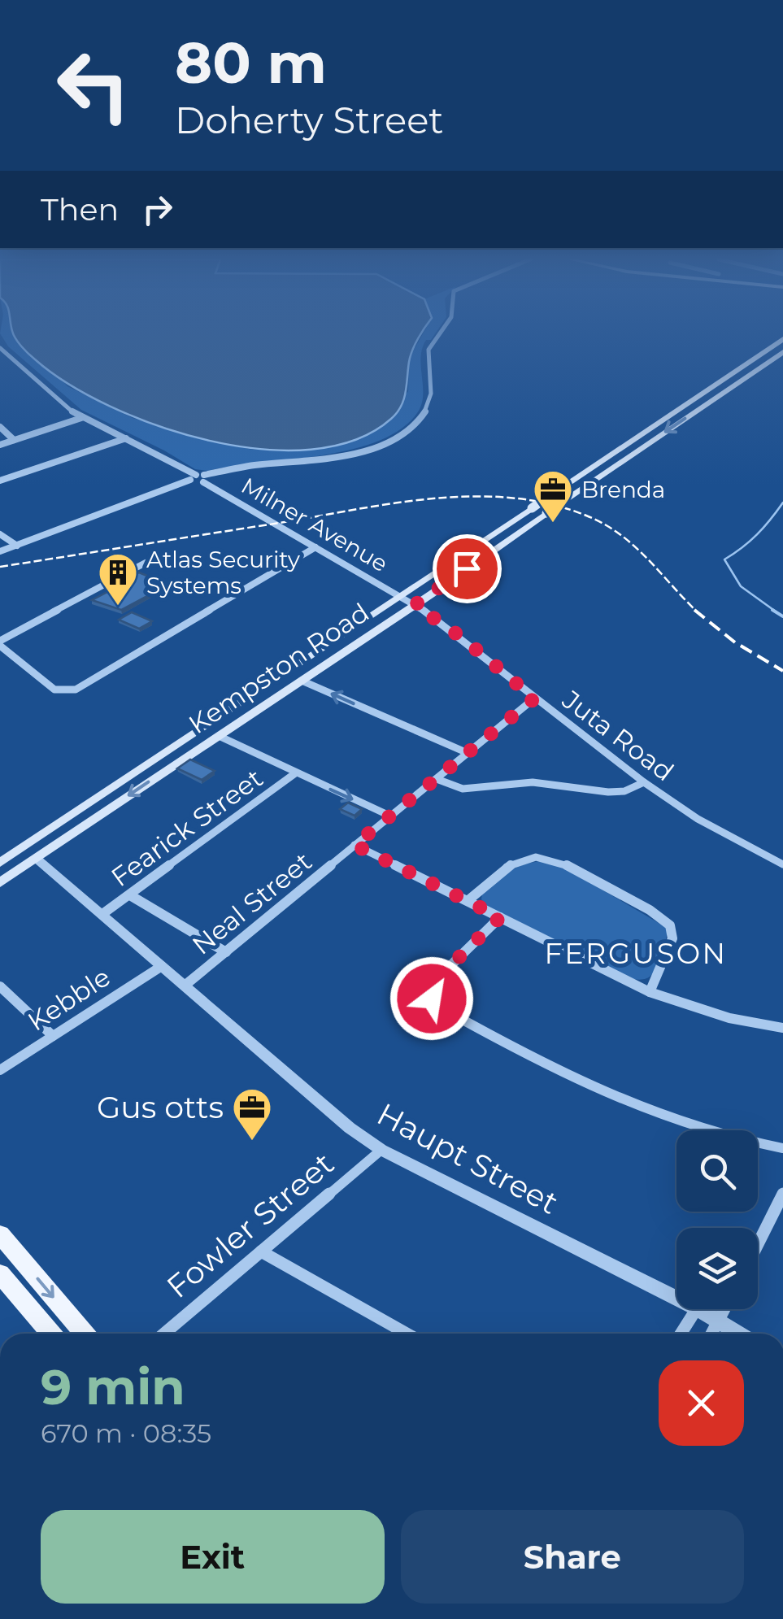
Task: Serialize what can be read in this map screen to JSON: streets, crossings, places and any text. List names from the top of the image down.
{
  "streets": {
    "main road": ["Kempston Road"],
    "street": [
      "Milner Avenue",
      "Juta Road",
      "Fearick Street",
      "Neal Street",
      "Kebble",
      "Haupt Street",
      "Fowler Street"
    ]
  },
  "crossings": [
    ["Milner Avenue", "Kempston Road"],
    ["Milner Avenue", "Juta Road"],
    ["Kempston Road", "Juta Road"],
    ["Kempston Road", "Haupt Street"],
    ["Juta Road", "Neal Street"],
    ["Fearick Street", "Haupt Street"],
    ["Neal Street", "Haupt Street"],
    ["Kebble", "Haupt Street"],
    ["Haupt Street", "Fowler Street"]
  ],
  "districts": ["FERGUSON"],
  "places": {
    "office": ["Brenda", "Gus otts"],
    "building": ["Atlas Security Systems"]
  },
  "page": {
    "turn": ["80 m", "Doherty Street"],
    "then": "Then",
    "heading": ["9 min", "670 m · 08:35"],
    "buttons": ["Exit", "Share"]
  }
}
